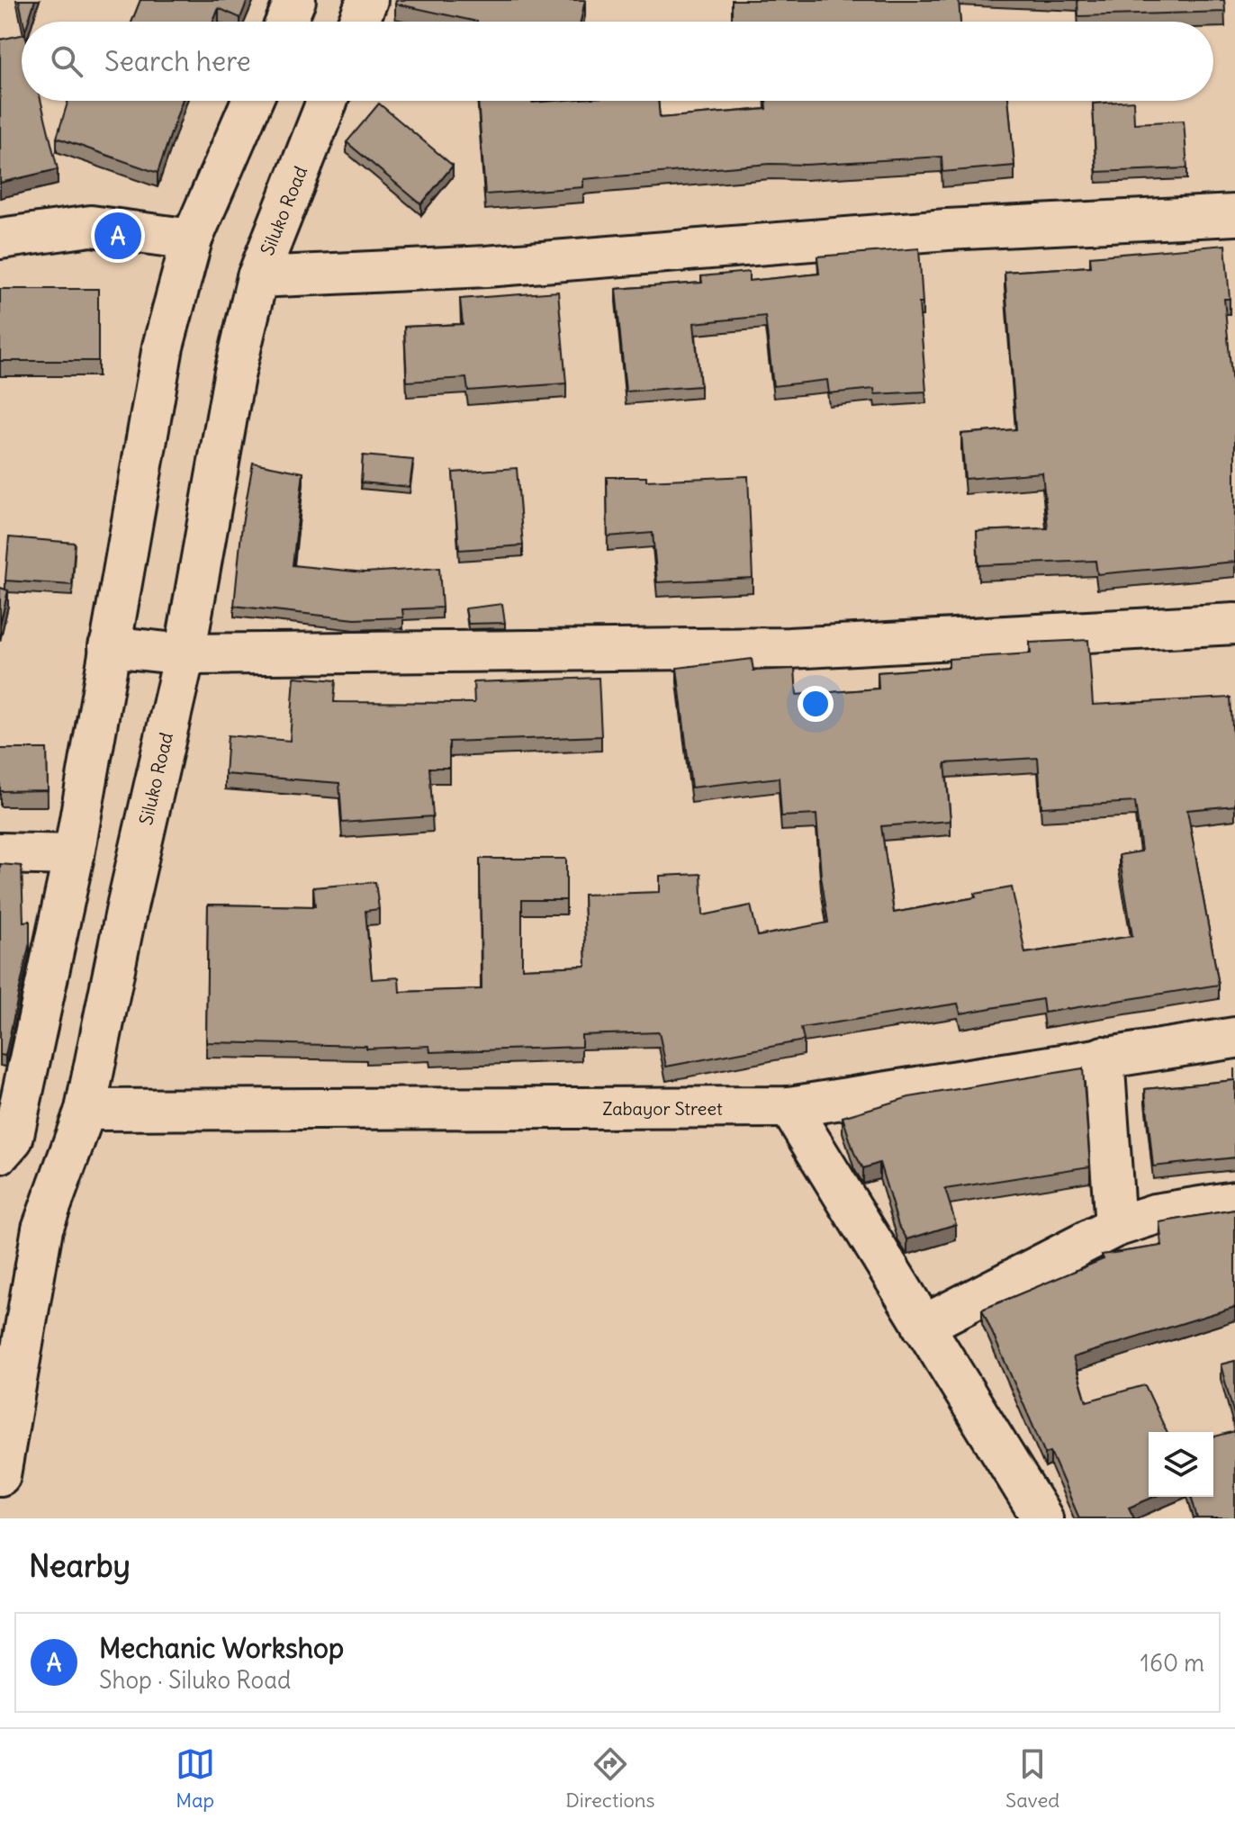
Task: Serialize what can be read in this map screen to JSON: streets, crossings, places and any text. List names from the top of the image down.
{
  "streets": {
    "street": ["Siluko Road", "Zabayor Street"]
  },
  "crossings": [
    ["Siluko Road", "Zabayor Street"]
  ],
  "page": {
    "search": "Search here",
    "pins": "A",
    "heading": "Nearby",
    "list": [
      {
        "mark": "A",
        "name": "Mechanic Workshop",
        "note": "Shop · Siluko Road",
        "value": "160 m"
      }
    ],
    "nav": ["Map", "Directions", "Saved"]
  }
}
